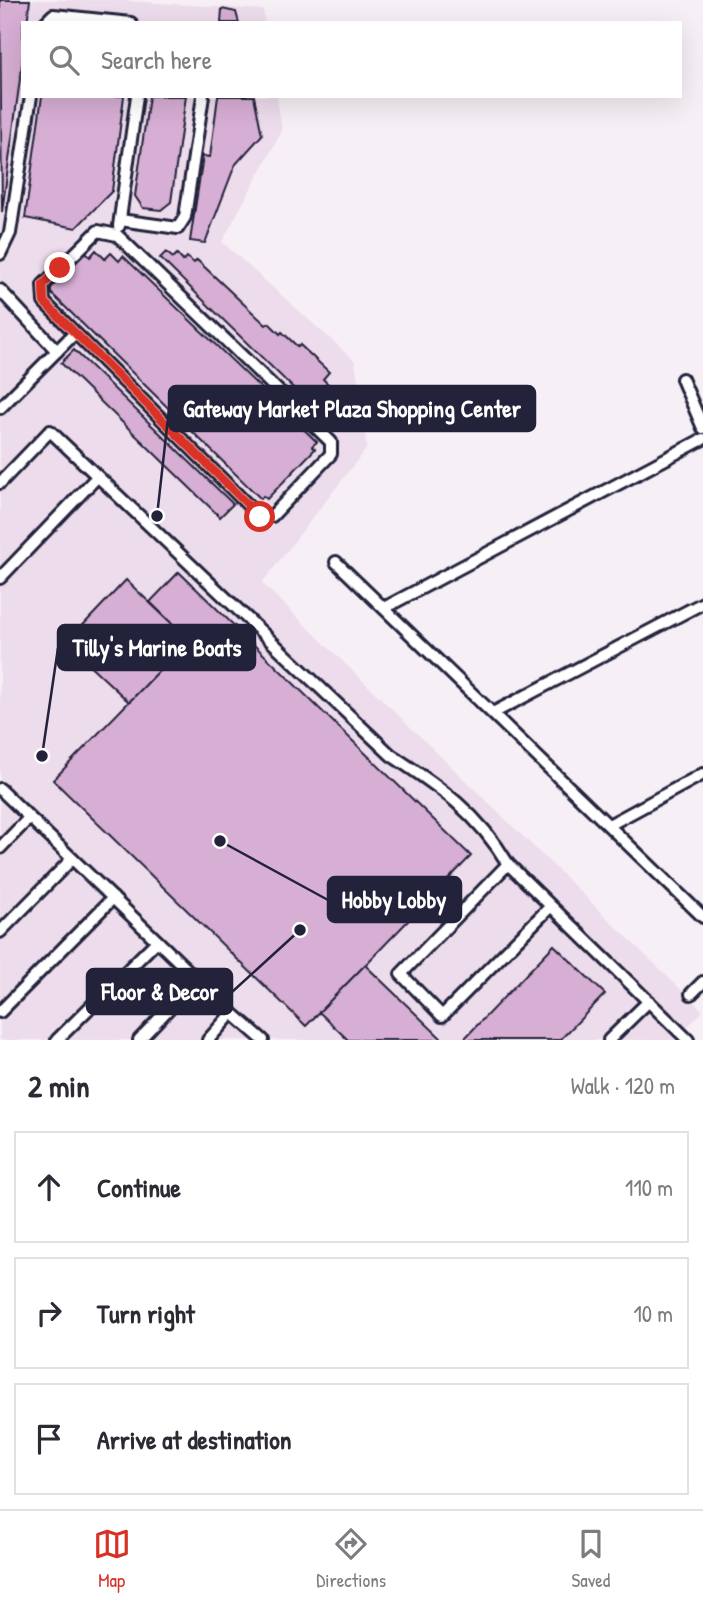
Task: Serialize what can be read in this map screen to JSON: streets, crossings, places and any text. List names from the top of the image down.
{
  "places": [
    "Gateway Market Plaza Shopping Center",
    "Tilly's Marine Boats",
    "Hobby Lobby",
    "Floor & Decor"
  ],
  "page": {
    "search": "Search here",
    "heading": ["2 min", "Walk · 120 m"],
    "list": [
      ["Continue", "110 m"],
      ["Turn right", "10 m"],
      "Arrive at destination"
    ],
    "nav": ["Map", "Directions", "Saved"]
  }
}
